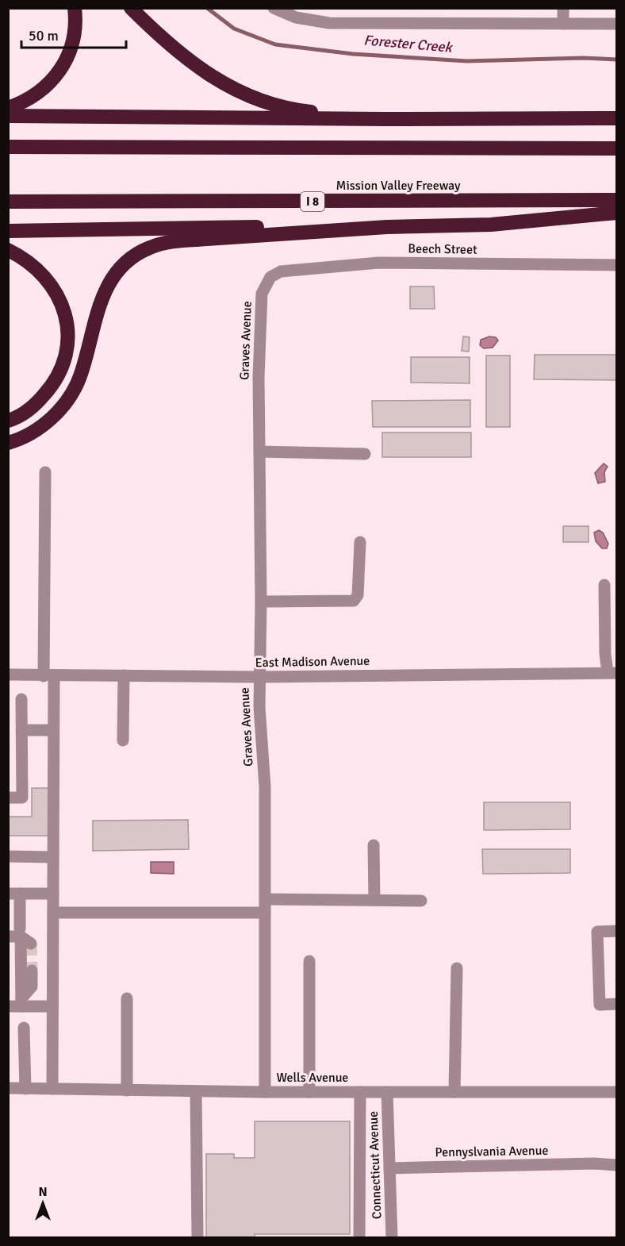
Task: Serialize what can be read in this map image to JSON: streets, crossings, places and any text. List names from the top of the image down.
{
  "streets": {
    "highway": ["Mission Valley Freeway", "I 8"],
    "street": [
      "Beech Street",
      "Graves Avenue",
      "East Madison Avenue",
      "Wells Avenue",
      "Pennyslvania Avenue",
      "Connecticut Avenue"
    ]
  },
  "crossings": [
    ["Beech Street", "Graves Avenue"],
    ["Graves Avenue", "East Madison Avenue"],
    ["Graves Avenue", "Wells Avenue"],
    ["Wells Avenue", "Connecticut Avenue"],
    ["Pennyslvania Avenue", "Connecticut Avenue"]
  ],
  "water": ["Forester Creek"],
  "scale_bar": "50 m",
  "north": "top"
}
